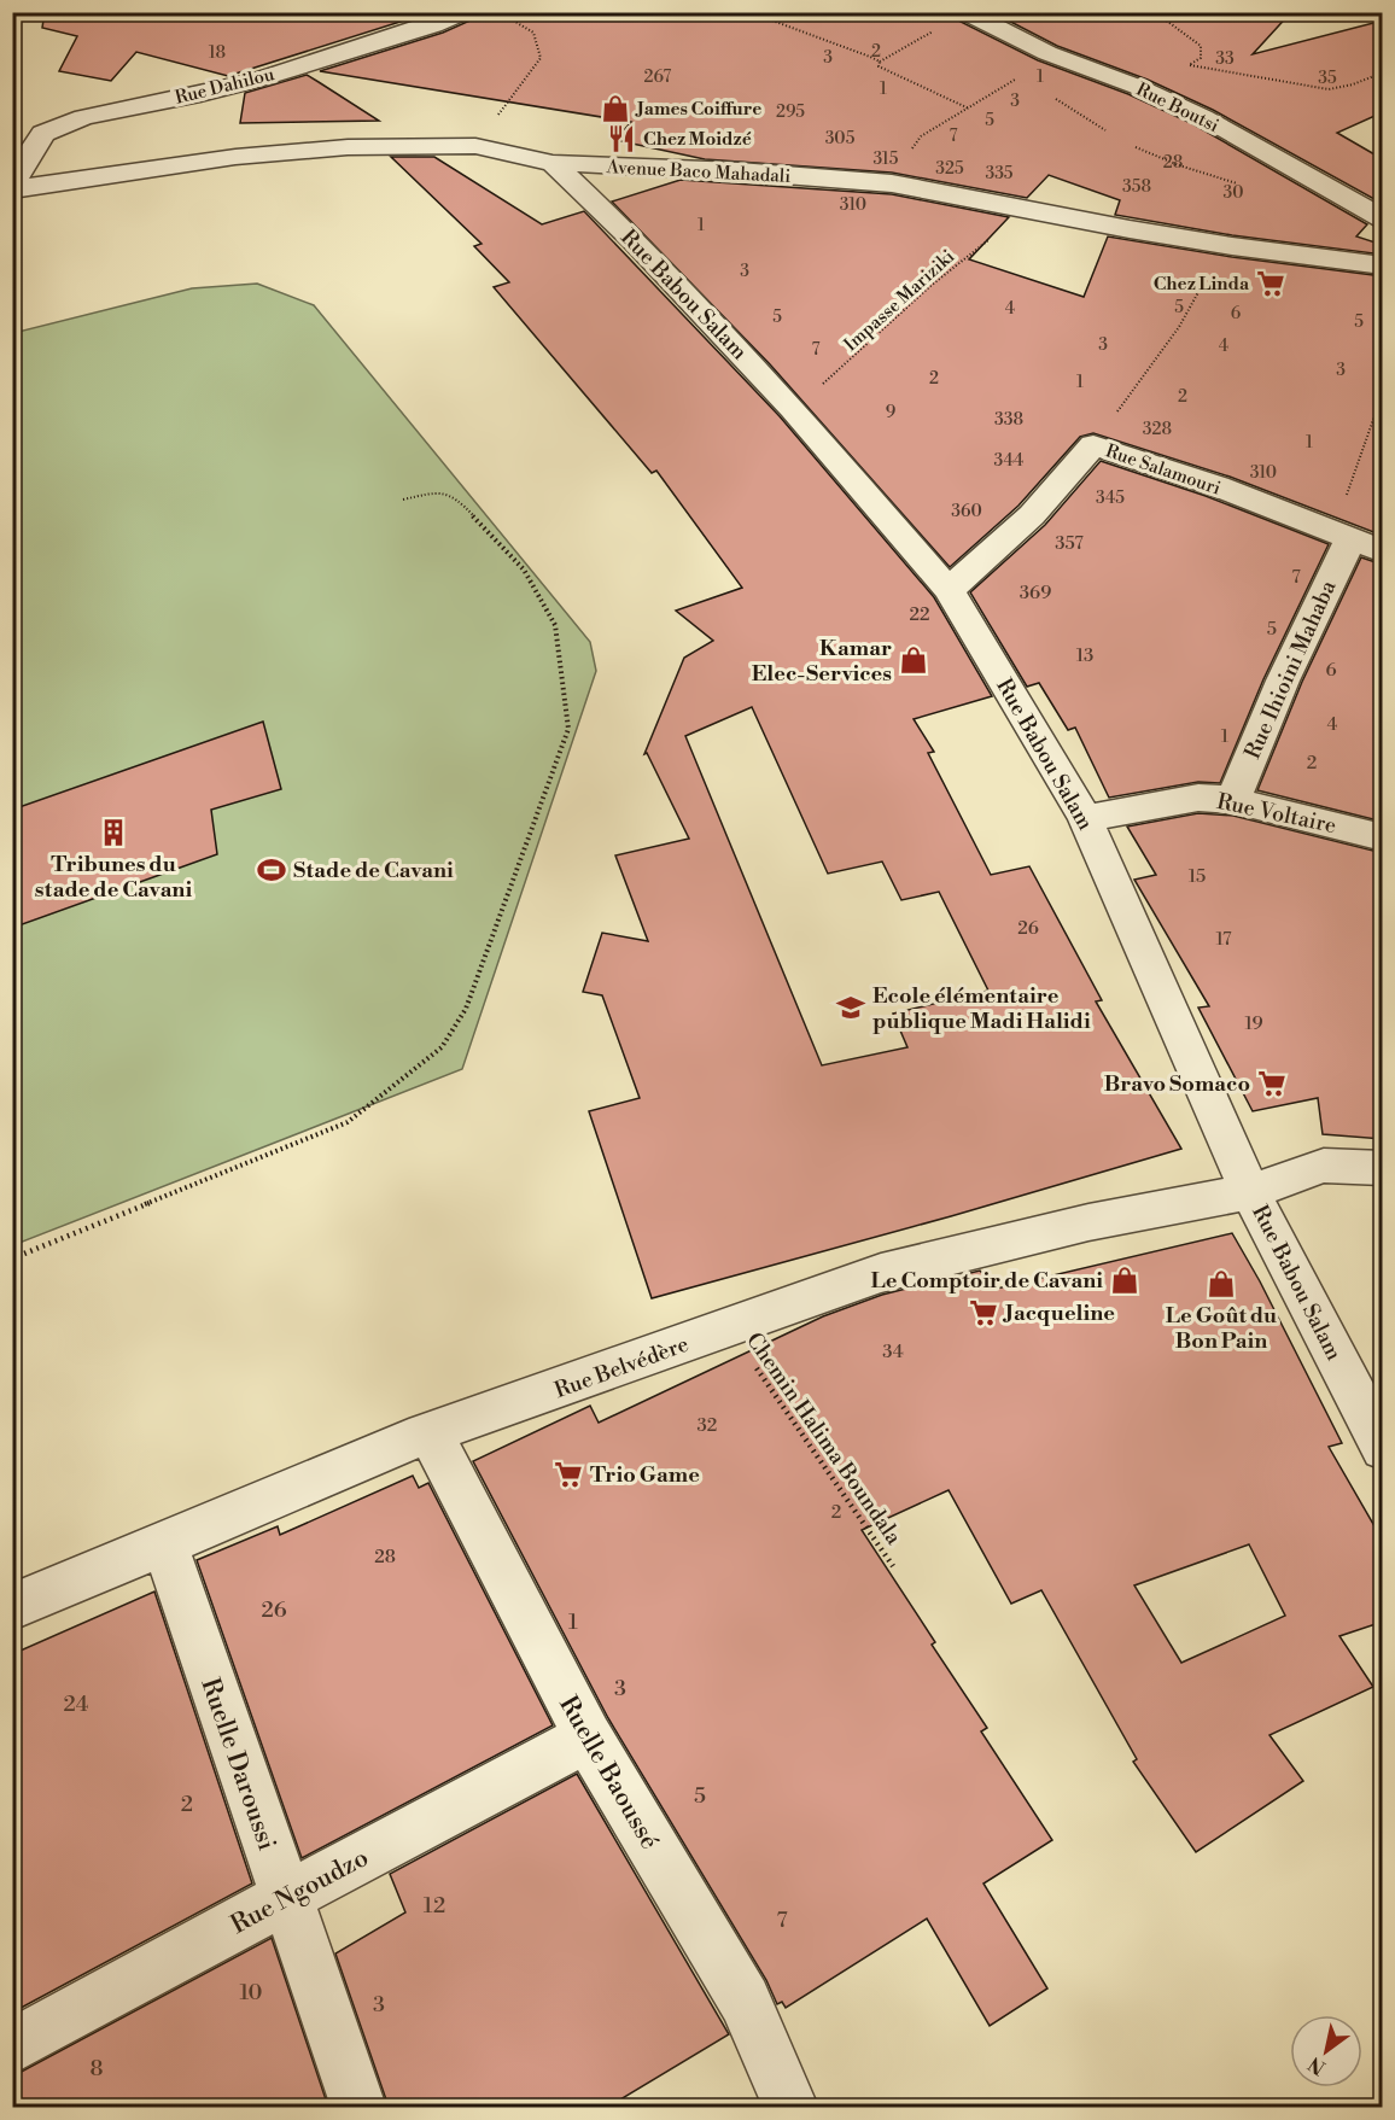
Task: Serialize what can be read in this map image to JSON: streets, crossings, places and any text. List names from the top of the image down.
{
  "streets": {
    "street": [
      "Rue Dahilou",
      "Rue Boutsi",
      "Avenue Baco Mahadali",
      "Rue Babou Salam",
      "Rue Salamouri",
      "Rue Ihioini Mahaba",
      "Rue Voltaire",
      "Rue Belvédère",
      "Ruelle Daroussi",
      "Ruelle Baoussé",
      "Rue Ngoudzo"
    ],
    "path": ["Impasse Mariziki", "Chemin Halima Boundala"]
  },
  "crossings": [
    ["Rue Dahilou", "Avenue Baco Mahadali"],
    ["Avenue Baco Mahadali", "Rue Babou Salam"],
    ["Avenue Baco Mahadali", "Impasse Mariziki"],
    ["Rue Babou Salam", "Impasse Mariziki"],
    ["Rue Babou Salam", "Rue Salamouri"],
    ["Rue Babou Salam", "Rue Voltaire"],
    ["Rue Babou Salam", "Rue Belvédère"],
    ["Rue Salamouri", "Rue Ihioini Mahaba"],
    ["Rue Ihioini Mahaba", "Rue Voltaire"],
    ["Rue Belvédère", "Chemin Halima Boundala"],
    ["Rue Belvédère", "Ruelle Daroussi"],
    ["Rue Belvédère", "Ruelle Baoussé"],
    ["Ruelle Daroussi", "Rue Ngoudzo"],
    ["Ruelle Baoussé", "Rue Ngoudzo"]
  ],
  "places": {
    "shop": [
      "James Coiffure",
      "Kamar Elec-Services",
      "Le Comptoir de Cavani",
      "Le Goût du Bon Pain"
    ],
    "restaurant": ["Chez Moidzé"],
    "supermarket": [
      "Chez Linda",
      "Bravo Somaco",
      "Jacqueline",
      "Trio Game"
    ],
    "building": ["Tribunes du stade de Cavani"],
    "sports": ["Stade de Cavani"],
    "school or university": ["Ecole élémentaire publique Madi Halidi"]
  },
  "house_numbers": [
    "2",
    "18",
    "3",
    "33",
    "267",
    "1",
    "35",
    "1",
    "3",
    "295",
    "5",
    "7",
    "305",
    "315",
    "28",
    "325",
    "335",
    "358",
    "30",
    "310",
    "1",
    "3",
    "5",
    "4",
    "6",
    "5",
    "5",
    "3",
    "4",
    "7",
    "3",
    "2",
    "1",
    "2",
    "9",
    "338",
    "328",
    "1",
    "344",
    "310",
    "345",
    "360",
    "357",
    "7",
    "369",
    "22",
    "5",
    "13",
    "6",
    "4",
    "1",
    "2",
    "15",
    "26",
    "17",
    "19",
    "34",
    "32",
    "2",
    "28",
    "26",
    "1",
    "3",
    "24",
    "5",
    "2",
    "12",
    "7",
    "10",
    "3",
    "8"
  ],
  "north": "bottom left"
}
